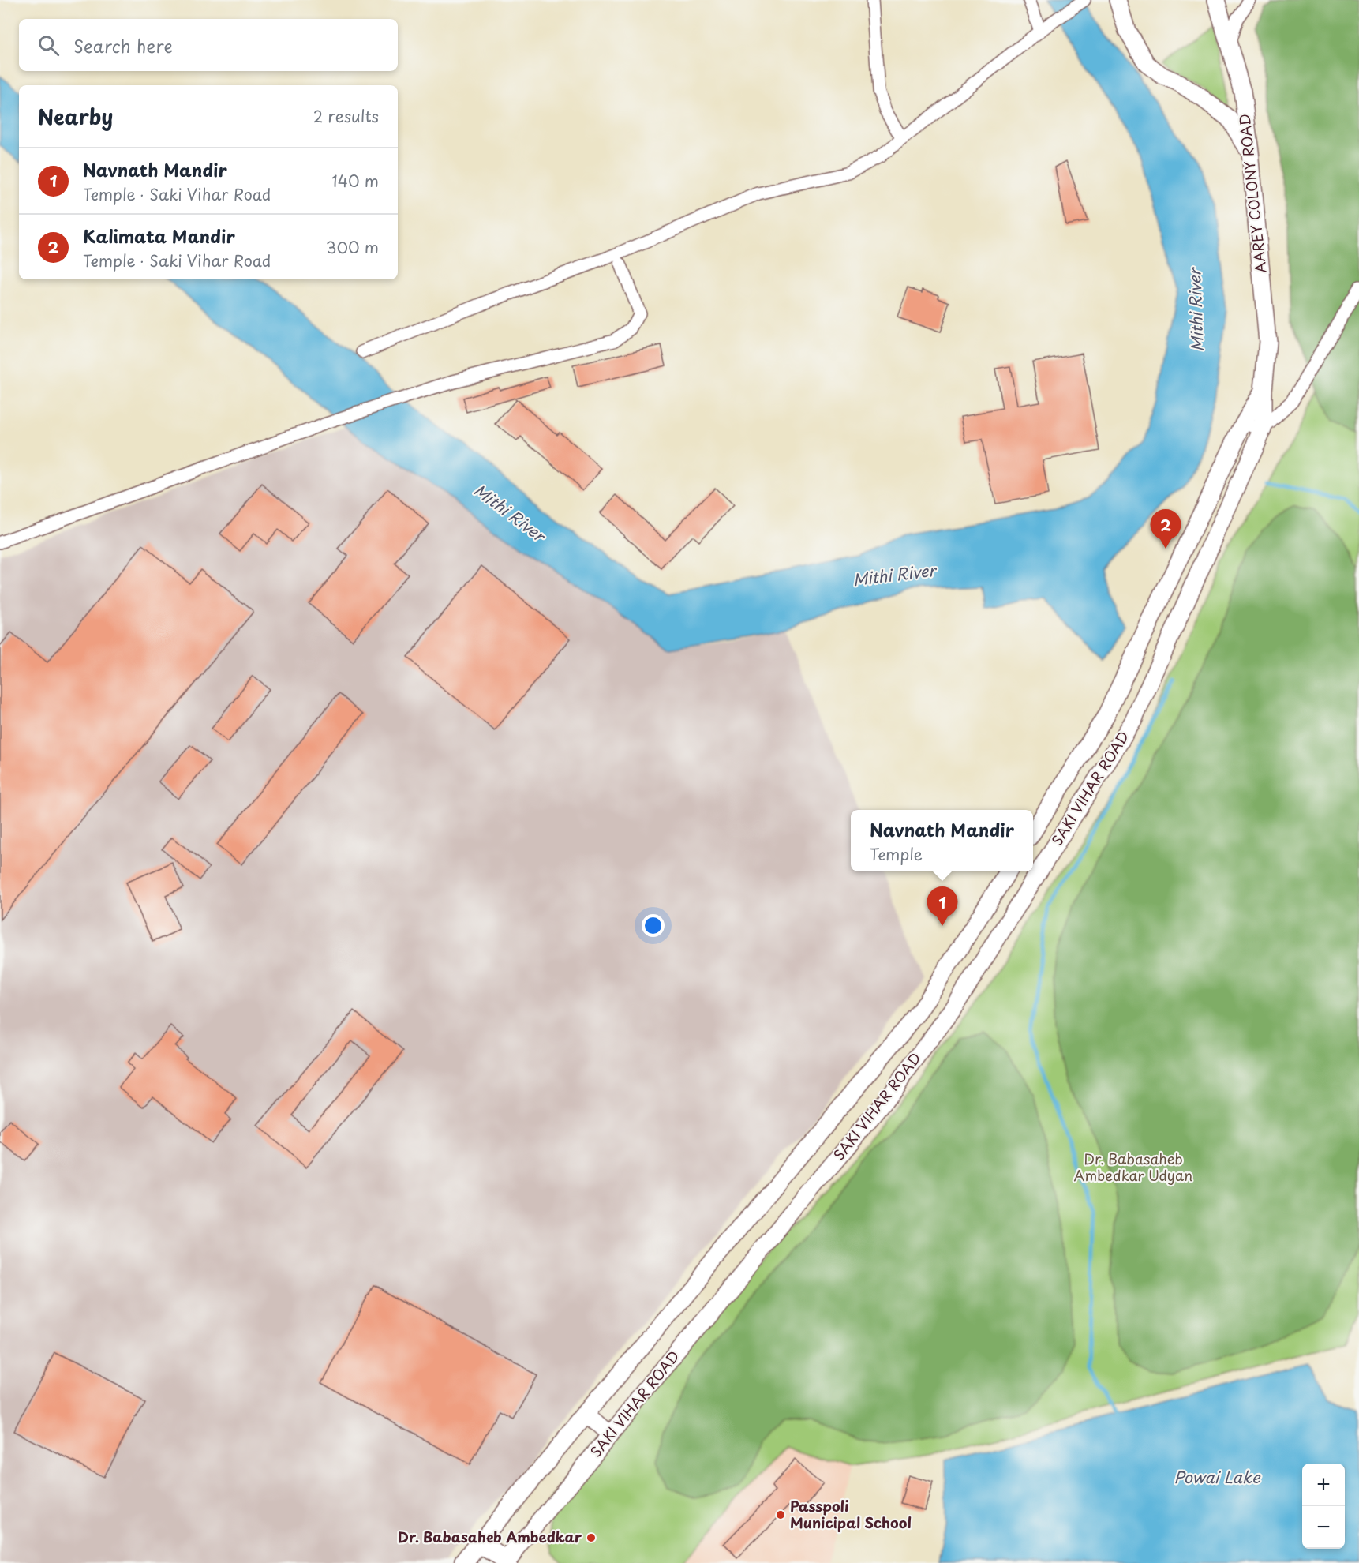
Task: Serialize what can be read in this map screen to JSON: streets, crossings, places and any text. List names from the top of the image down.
{
  "streets": {
    "main road": ["AAREY COLONY ROAD", "SAKI VIHAR ROAD"]
  },
  "crossings": [
    ["AAREY COLONY ROAD", "SAKI VIHAR ROAD"]
  ],
  "water": ["Mithi River", "Powai Lake"],
  "parks": ["Dr. Babasaheb Ambedkar Udyan"],
  "places": ["Passpoli Municipal School", "Dr. Babasaheb Ambedkar"],
  "page": {
    "search": "Search here",
    "heading": ["Nearby", "2 results"],
    "list": [
      {
        "mark": "1",
        "name": "Navnath Mandir",
        "note": "Temple · Saki Vihar Road",
        "value": "140 m"
      },
      {
        "mark": "2",
        "name": "Kalimata Mandir",
        "note": "Temple · Saki Vihar Road",
        "value": "300 m"
      }
    ],
    "pins": ["2", "1"],
    "popup": ["Navnath Mandir", "Temple"],
    "map_buttons": ["+", "−"]
  }
}
